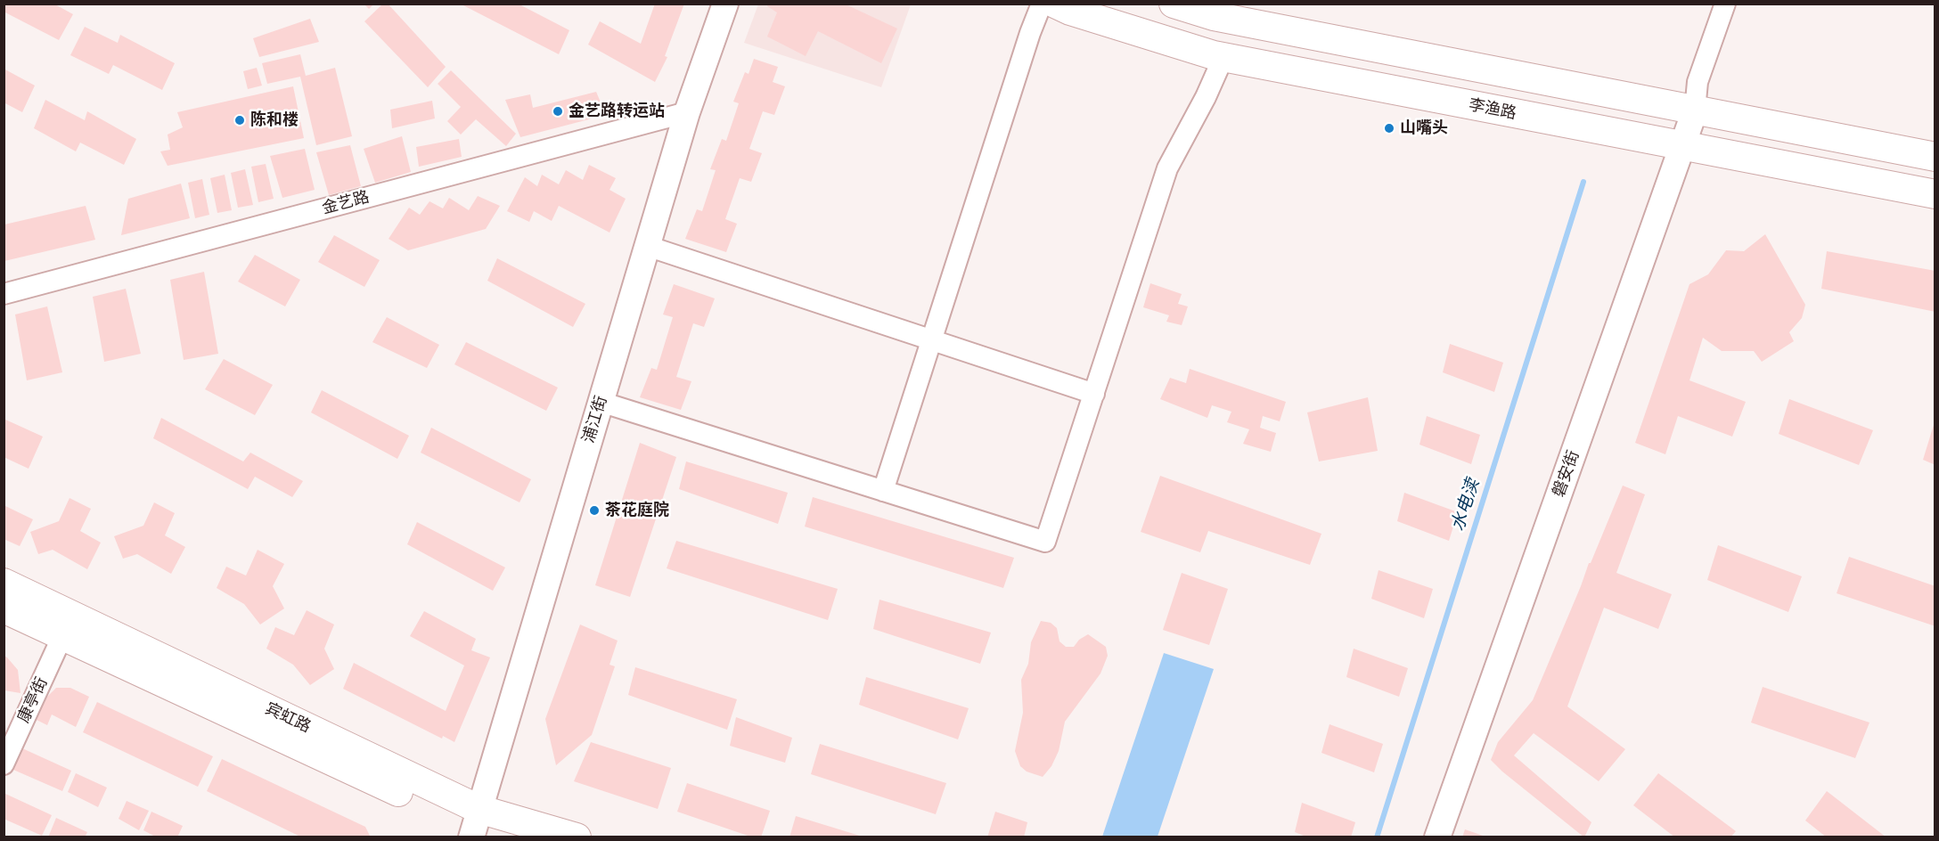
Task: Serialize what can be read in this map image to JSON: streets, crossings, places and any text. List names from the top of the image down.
{
  "streets": {
    "main road": ["李渔路", "宾虹路"],
    "street": [
      "金艺路",
      "浦江街",
      "磐安街",
      "康亭街"
    ]
  },
  "crossings": [
    ["李渔路", "磐安街"],
    ["金艺路", "浦江街"],
    ["浦江街", "宾虹路"],
    ["康亭街", "宾虹路"]
  ],
  "water": ["水电渎"],
  "places": [
    "金艺路转运站",
    "陈和楼",
    "山嘴头",
    "茶花庭院"
  ]
}
